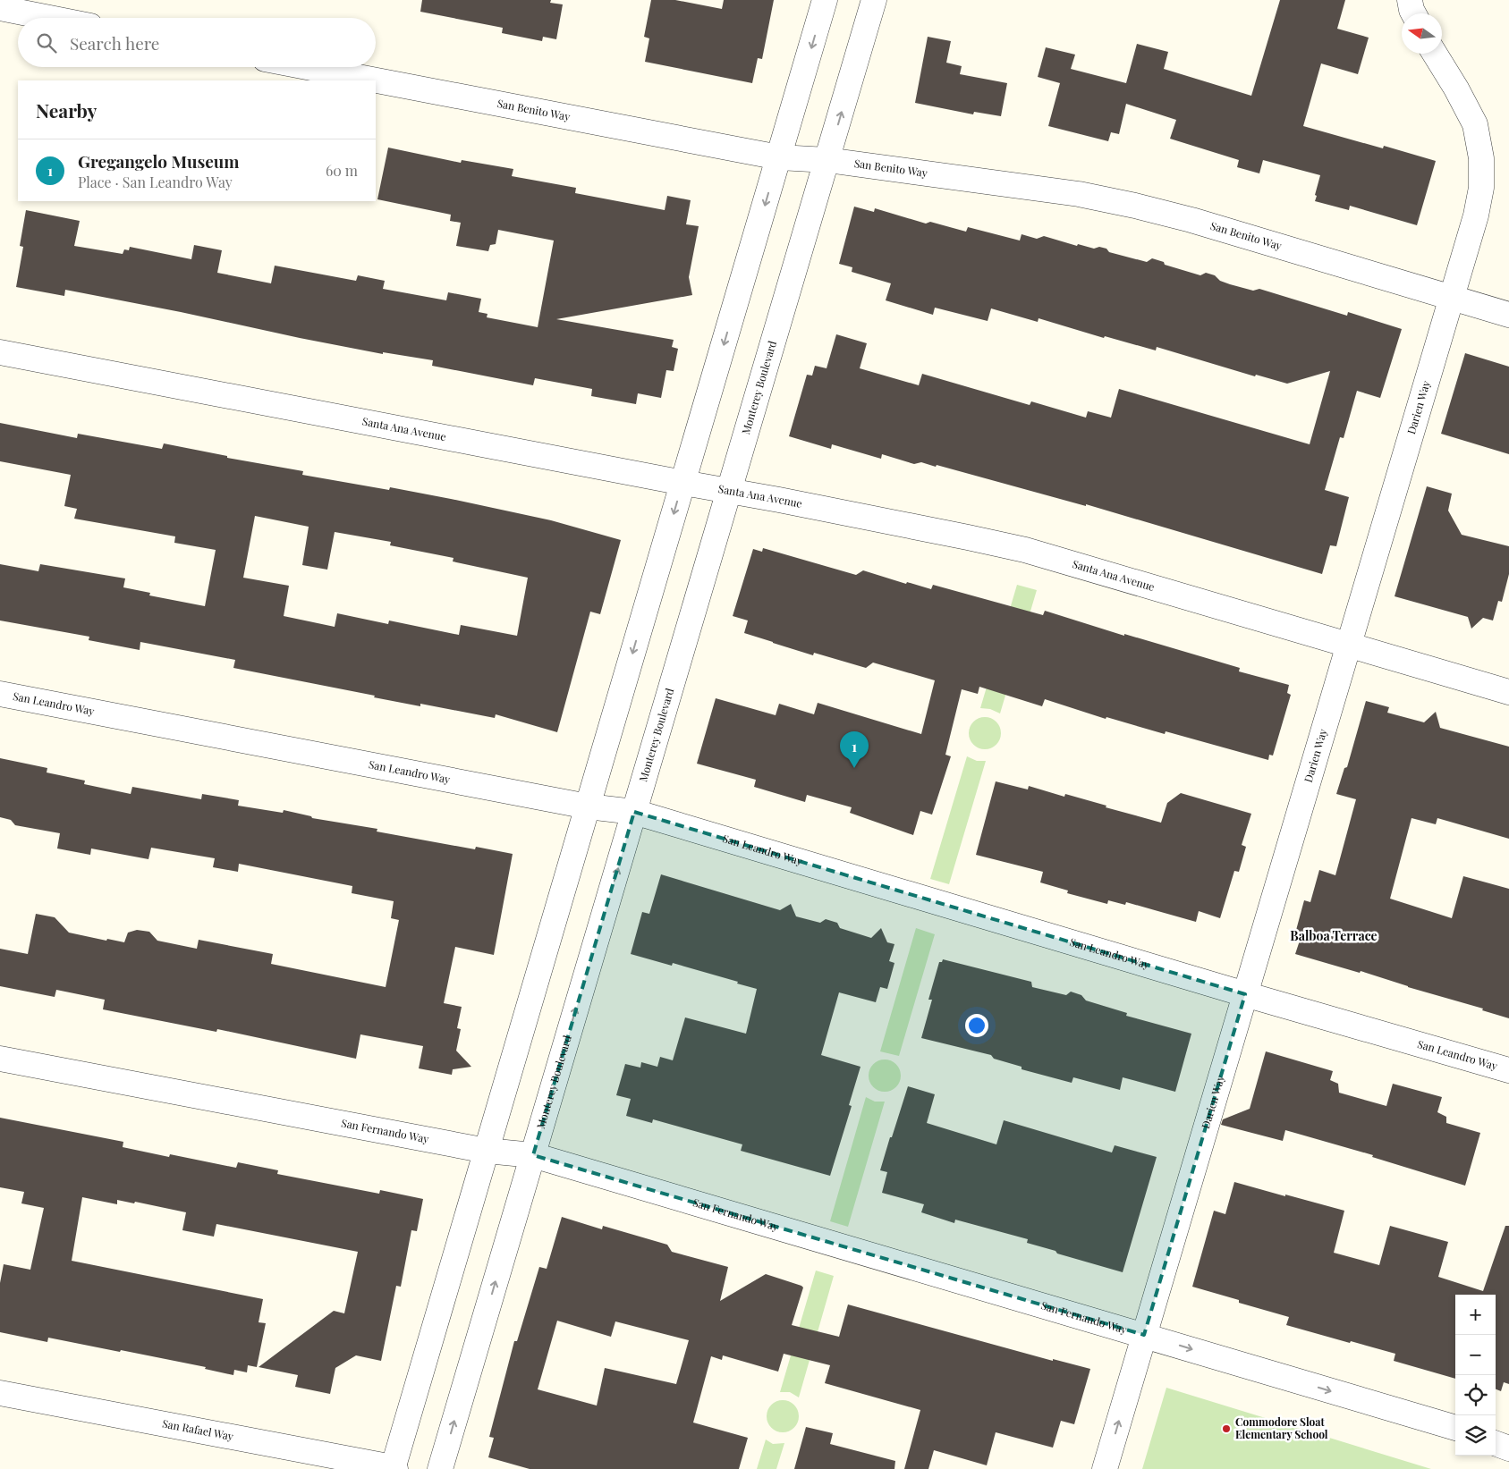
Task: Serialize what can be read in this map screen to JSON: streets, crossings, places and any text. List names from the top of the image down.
{
  "streets": {
    "street": [
      "San Benito Way",
      "Monterey Boulevard",
      "Darien Way",
      "Santa Ana Avenue",
      "San Leandro Way",
      "San Fernando Way",
      "San Rafael Way"
    ]
  },
  "crossings": [
    ["San Benito Way", "Monterey Boulevard"],
    ["San Benito Way", "Darien Way"],
    ["Monterey Boulevard", "Santa Ana Avenue"],
    ["Monterey Boulevard", "San Leandro Way"],
    ["Monterey Boulevard", "San Fernando Way"],
    ["Darien Way", "Santa Ana Avenue"],
    ["Darien Way", "San Leandro Way"],
    ["Darien Way", "San Fernando Way"]
  ],
  "districts": ["Balboa Terrace"],
  "places": ["Commodore Sloat Elementary School"],
  "north": "left",
  "page": {
    "search": "Search here",
    "heading": "Nearby",
    "list": [
      {
        "mark": "1",
        "name": "Gregangelo Museum",
        "note": "Place · San Leandro Way",
        "value": "60 m"
      }
    ],
    "pins": "1",
    "map_buttons": ["+", "−"]
  }
}
